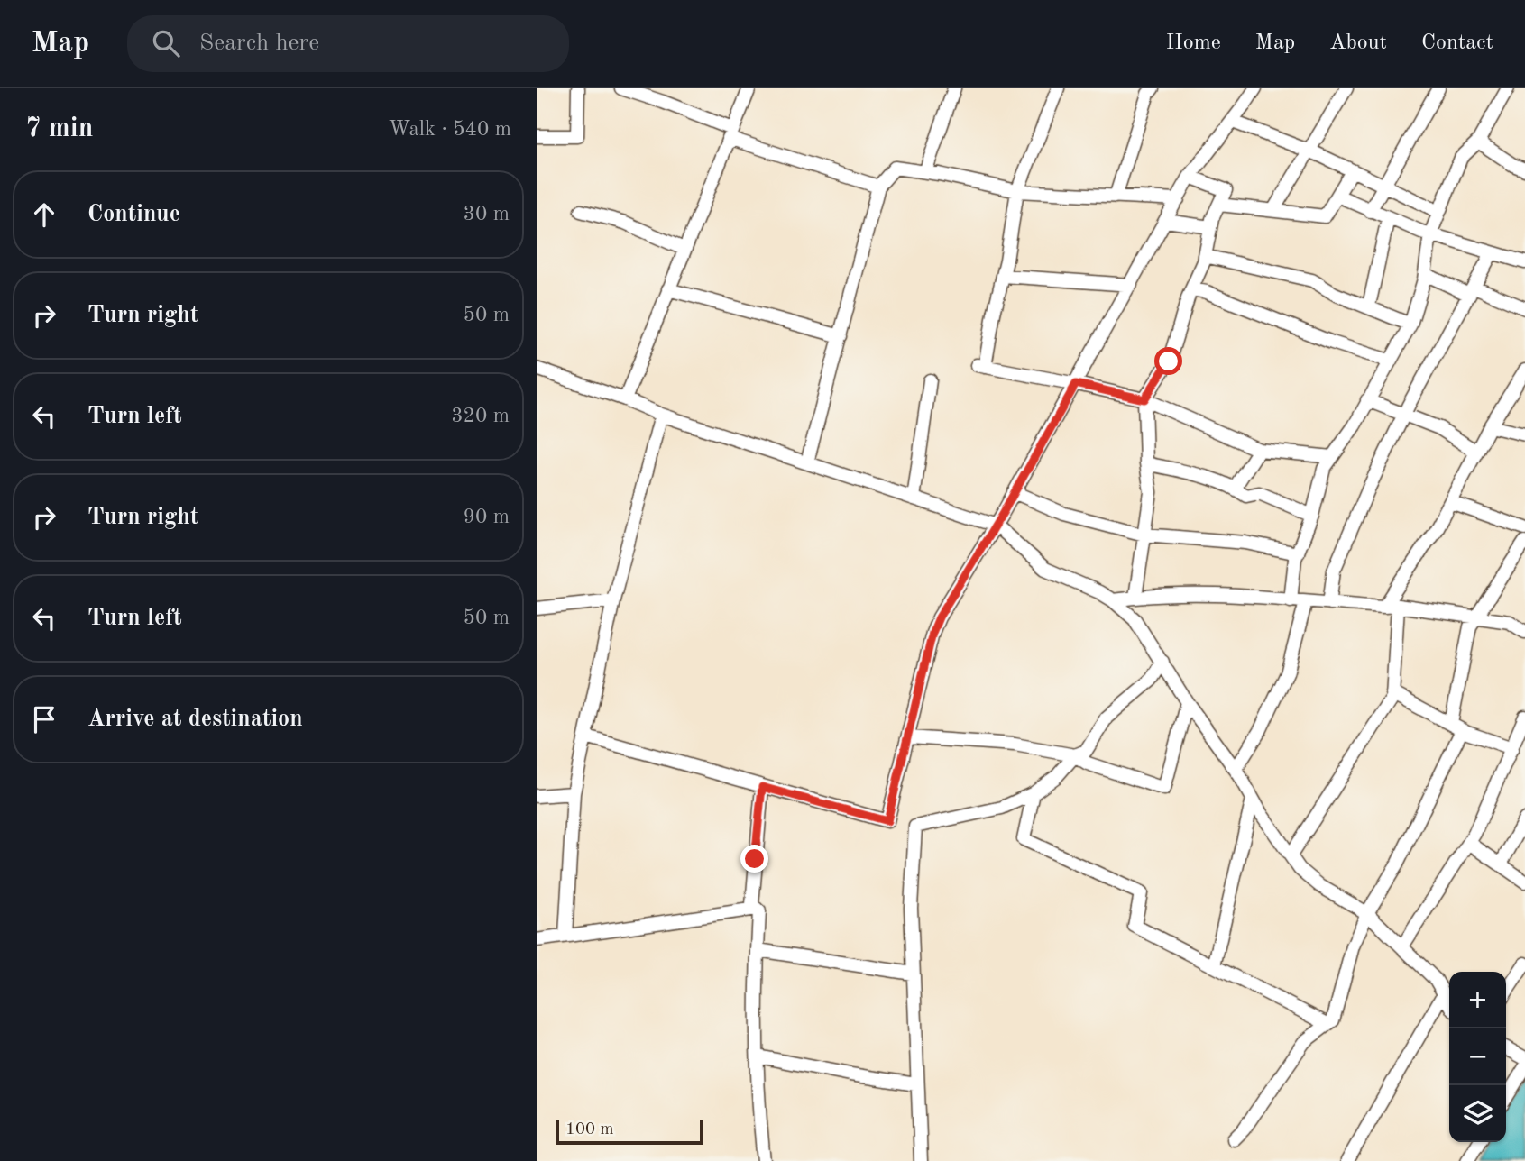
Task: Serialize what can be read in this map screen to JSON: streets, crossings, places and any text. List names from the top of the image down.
{
  "scale_bar": "100 m",
  "page": {
    "header": "Map",
    "search": "Search here",
    "nav": [
      "Home",
      "Map",
      "About",
      "Contact"
    ],
    "heading": ["7 min", "Walk · 540 m"],
    "list": [
      ["Continue", "30 m"],
      ["Turn right", "50 m"],
      ["Turn left", "320 m"],
      ["Turn right", "90 m"],
      ["Turn left", "50 m"],
      "Arrive at destination"
    ],
    "map_buttons": ["+", "−"],
    "scale": "100 m"
  }
}
